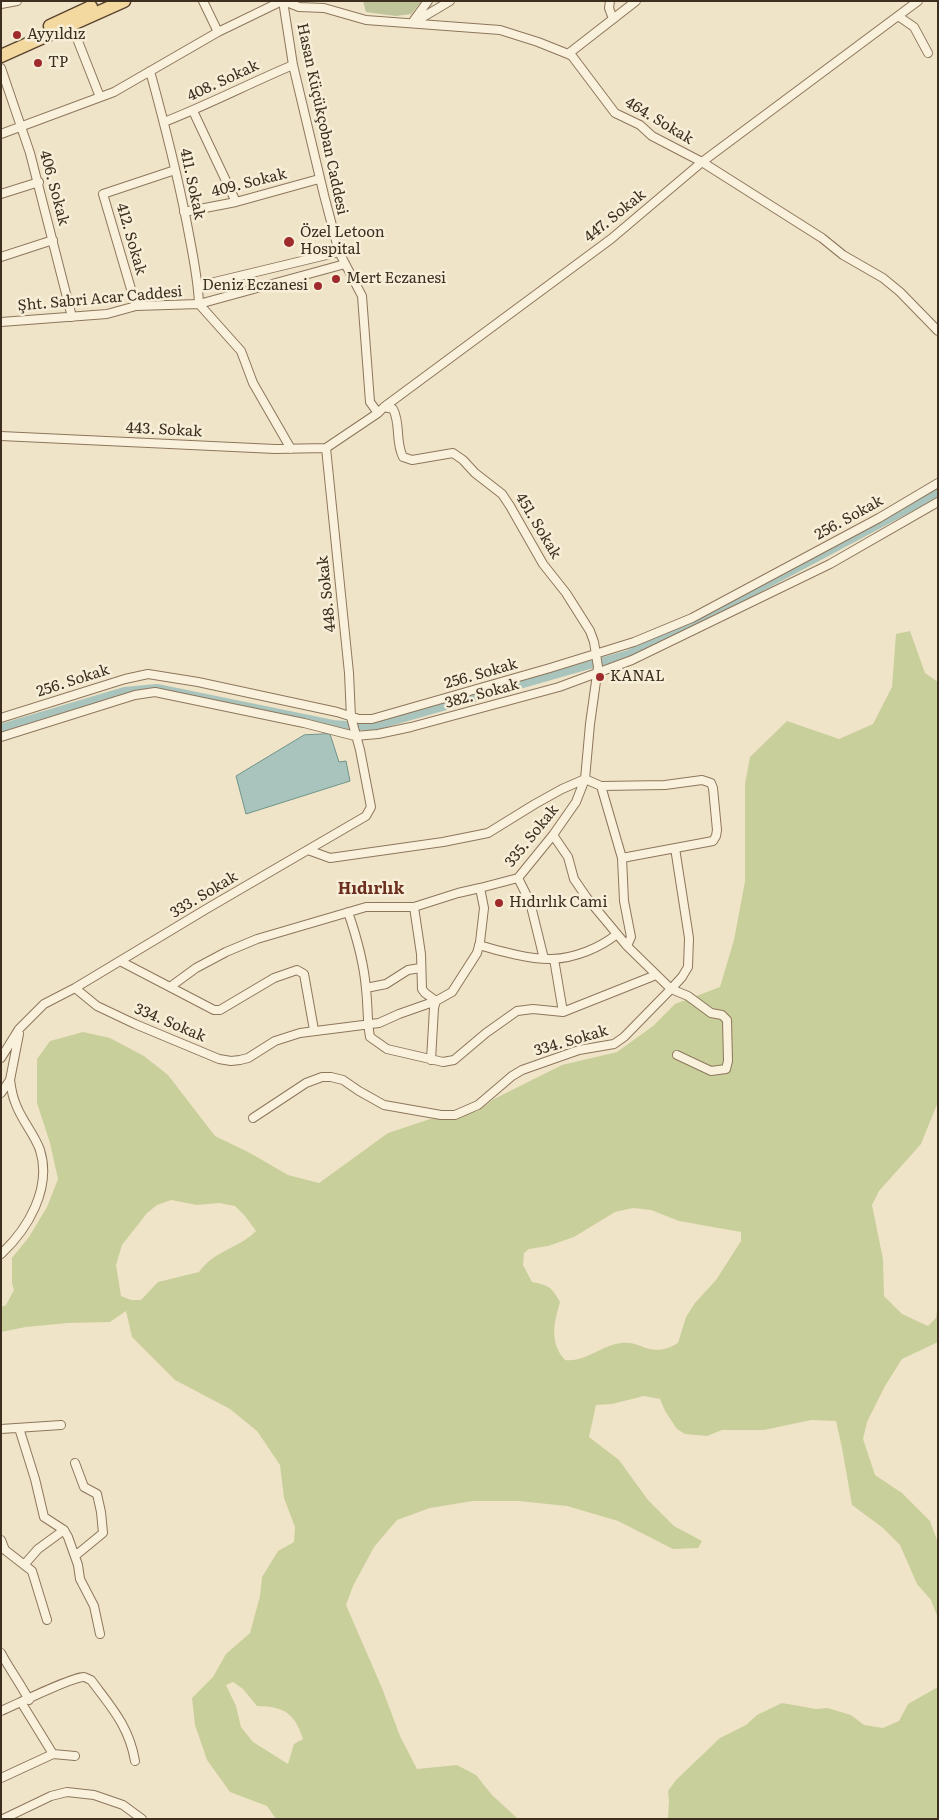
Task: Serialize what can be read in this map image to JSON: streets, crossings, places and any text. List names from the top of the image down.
{
  "streets": {
    "street": [
      "408. Sokak",
      "Hasan Küçükçoban Caddesi",
      "464. Sokak",
      "409. Sokak",
      "411. Sokak",
      "406. Sokak",
      "447. Sokak",
      "412. Sokak",
      "Şht. Sabri Acar Caddesi",
      "443. Sokak",
      "256. Sokak",
      "451. Sokak",
      "448. Sokak",
      "382. Sokak",
      "335. Sokak",
      "333. Sokak",
      "334. Sokak"
    ]
  },
  "crossings": [
    ["408. Sokak", "Hasan Küçükçoban Caddesi"],
    ["408. Sokak", "411. Sokak"],
    ["Hasan Küçükçoban Caddesi", "464. Sokak"],
    ["Hasan Küçükçoban Caddesi", "409. Sokak"],
    ["Hasan Küçükçoban Caddesi", "447. Sokak"],
    ["Hasan Küçükçoban Caddesi", "Şht. Sabri Acar Caddesi"],
    ["Hasan Küçükçoban Caddesi", "451. Sokak"],
    ["464. Sokak", "447. Sokak"],
    ["409. Sokak", "411. Sokak"],
    ["411. Sokak", "412. Sokak"],
    ["411. Sokak", "Şht. Sabri Acar Caddesi"],
    ["406. Sokak", "Şht. Sabri Acar Caddesi"],
    ["447. Sokak", "443. Sokak"],
    ["447. Sokak", "451. Sokak"],
    ["447. Sokak", "448. Sokak"],
    ["412. Sokak", "Şht. Sabri Acar Caddesi"],
    ["443. Sokak", "448. Sokak"],
    ["256. Sokak", "451. Sokak"],
    ["256. Sokak", "448. Sokak"],
    ["451. Sokak", "382. Sokak"],
    ["451. Sokak", "335. Sokak"],
    ["448. Sokak", "382. Sokak"],
    ["448. Sokak", "333. Sokak"],
    ["382. Sokak", "335. Sokak"],
    ["382. Sokak", "333. Sokak"],
    ["333. Sokak", "334. Sokak"]
  ],
  "districts": ["Hıdırlık"],
  "places": [
    "Ayyıldız",
    "TP",
    "Özel Letoon Hospital",
    "Mert Eczanesi",
    "Deniz Eczanesi",
    "KANAL",
    "Hıdırlık Cami"
  ]
}
